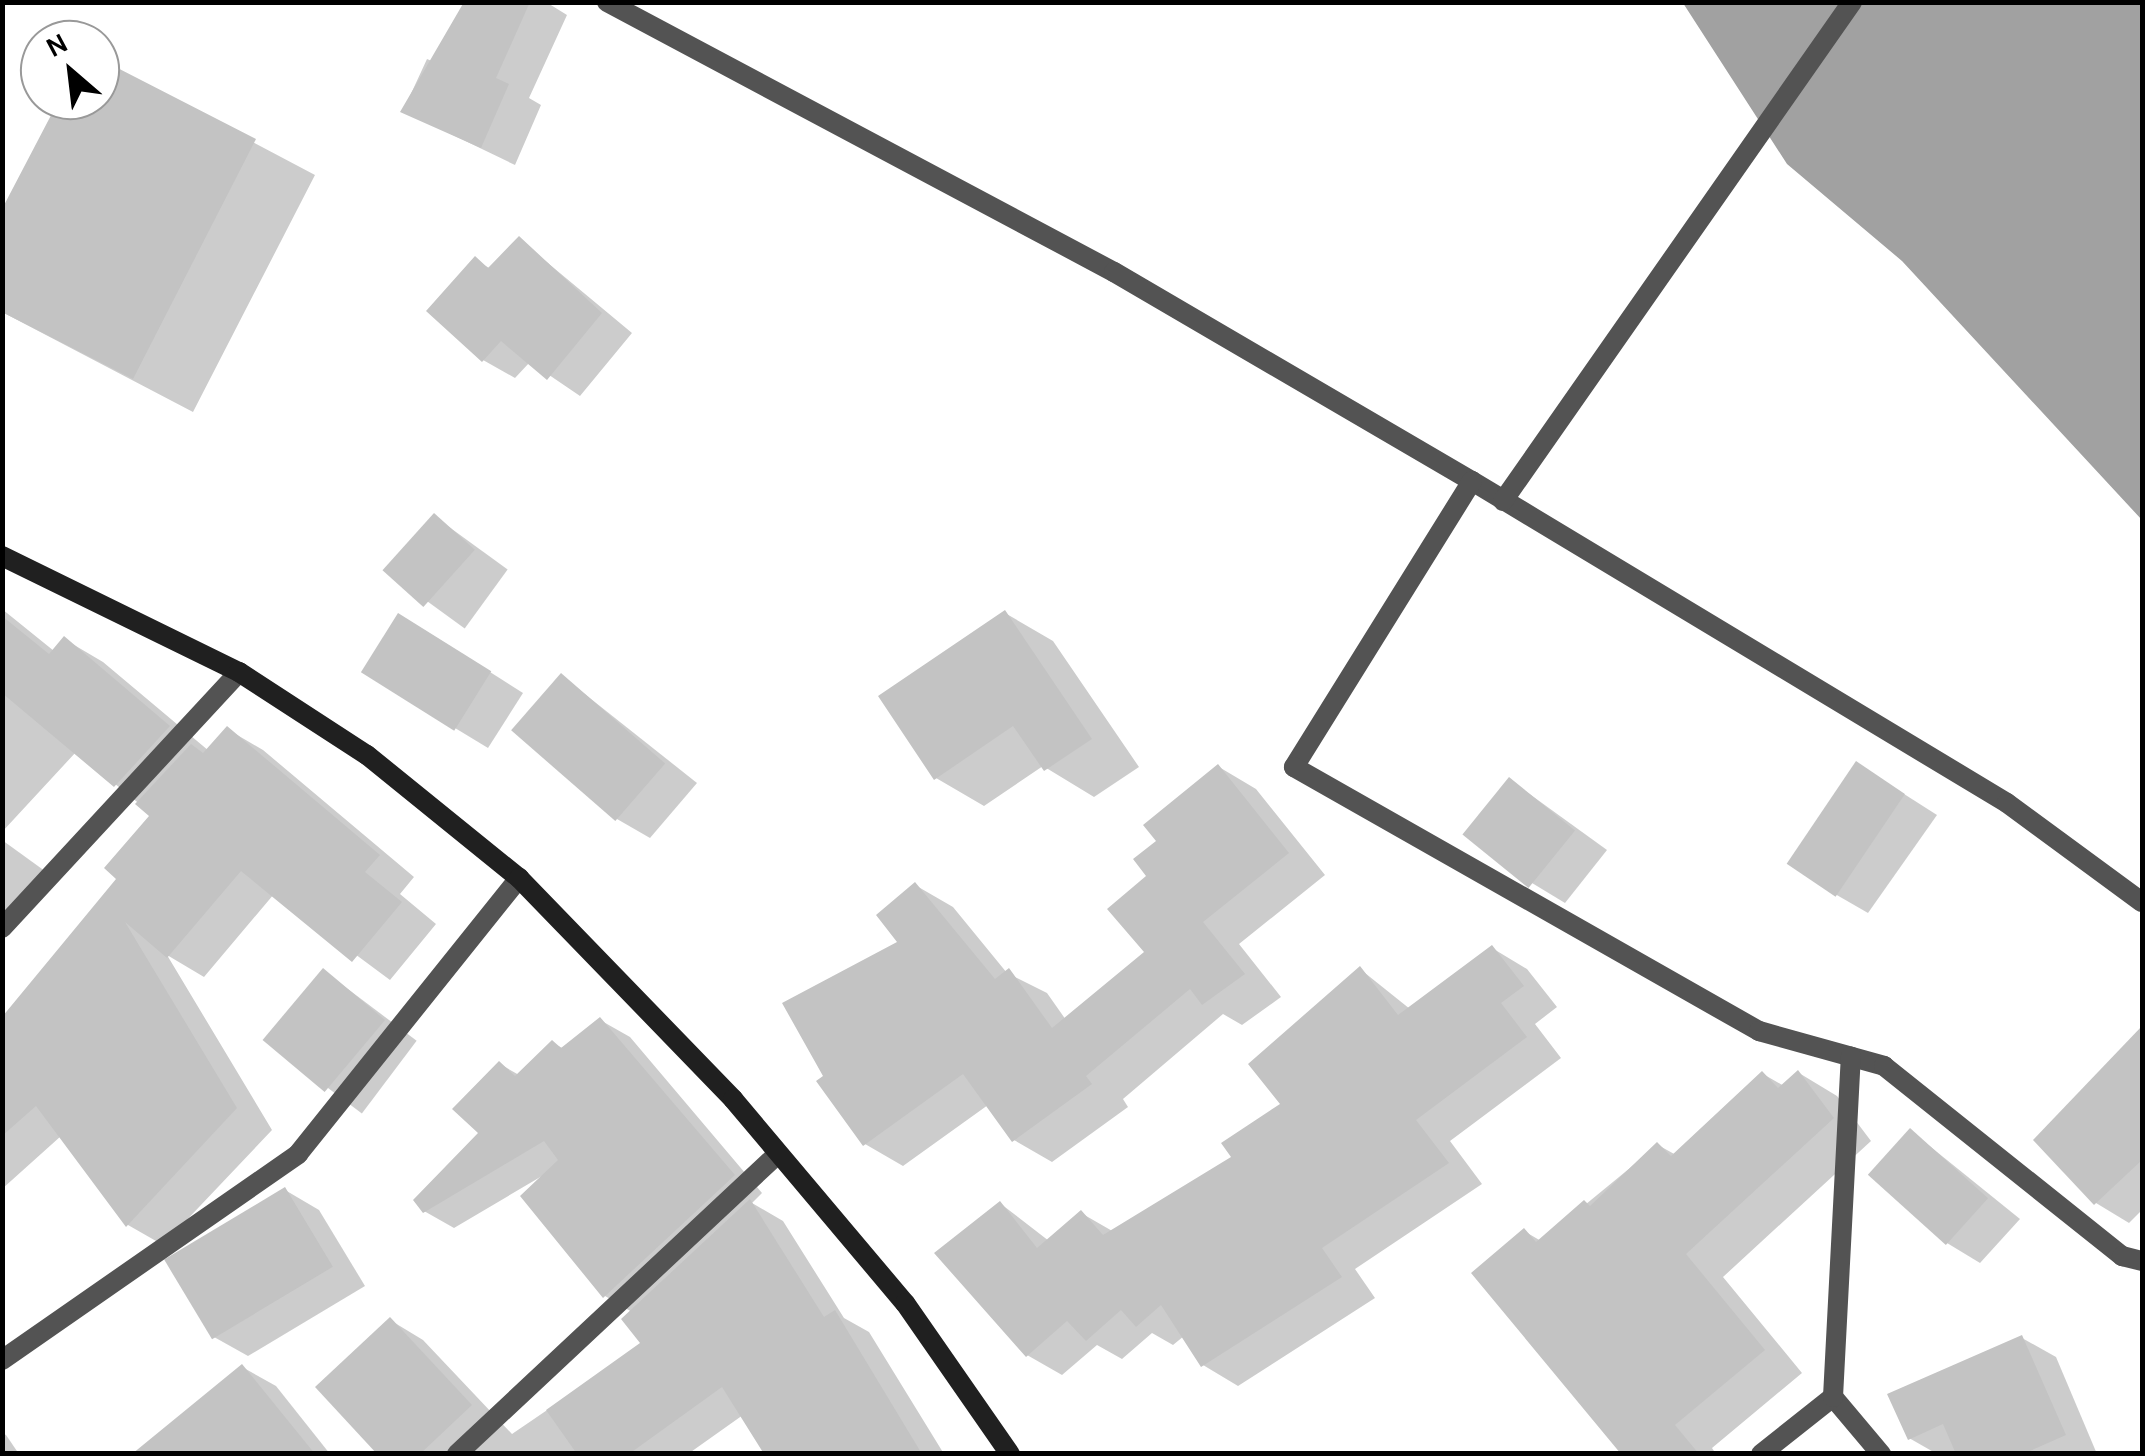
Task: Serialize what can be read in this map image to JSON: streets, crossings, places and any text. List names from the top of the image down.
{
  "north": "top left"
}
